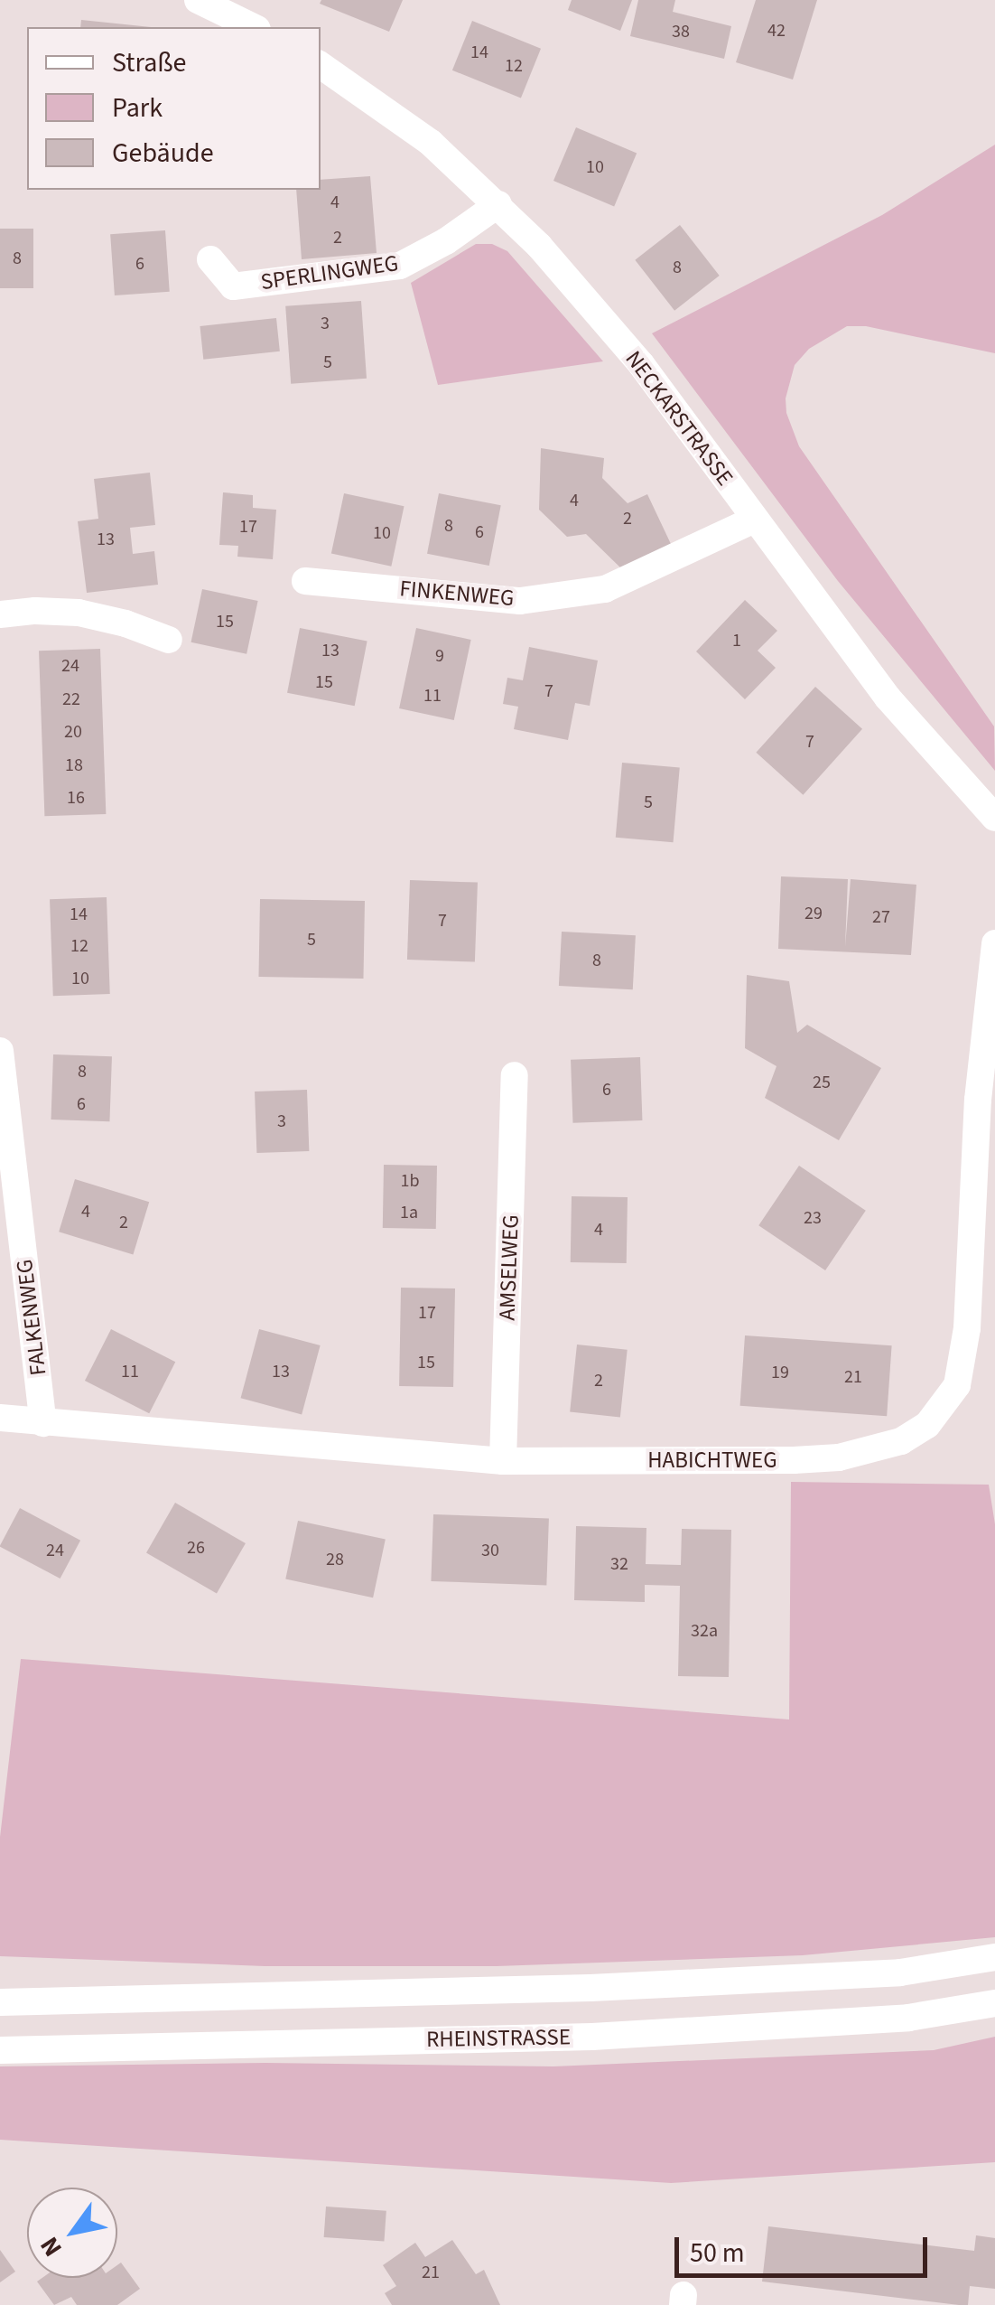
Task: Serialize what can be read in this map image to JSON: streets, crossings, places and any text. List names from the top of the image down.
{
  "streets": {
    "street": [
      "SPERLINGWEG",
      "NECKARSTRASSE",
      "FINKENWEG",
      "AMSELWEG",
      "FALKENWEG",
      "HABICHTWEG",
      "RHEINSTRASSE"
    ]
  },
  "crossings": [
    ["SPERLINGWEG", "NECKARSTRASSE"],
    ["NECKARSTRASSE", "FINKENWEG"],
    ["AMSELWEG", "HABICHTWEG"],
    ["FALKENWEG", "HABICHTWEG"]
  ],
  "house_numbers": [
    "42",
    "38",
    "14",
    "12",
    "10",
    "4",
    "2",
    "8",
    "6",
    "8",
    "3",
    "5",
    "4",
    "2",
    "8",
    "17",
    "6",
    "10",
    "13",
    "15",
    "1",
    "13",
    "9",
    "24",
    "15",
    "7",
    "11",
    "22",
    "20",
    "7",
    "18",
    "16",
    "5",
    "29",
    "14",
    "27",
    "7",
    "5",
    "12",
    "8",
    "10",
    "8",
    "25",
    "6",
    "6",
    "3",
    "1b",
    "4",
    "1a",
    "23",
    "2",
    "4",
    "17",
    "15",
    "11",
    "13",
    "19",
    "21",
    "2",
    "26",
    "24",
    "30",
    "28",
    "32",
    "32a",
    "21"
  ],
  "legend": ["Straße", "Park", "Gebäude"],
  "scale_bar": "50 m",
  "north": "bottom left"
}
